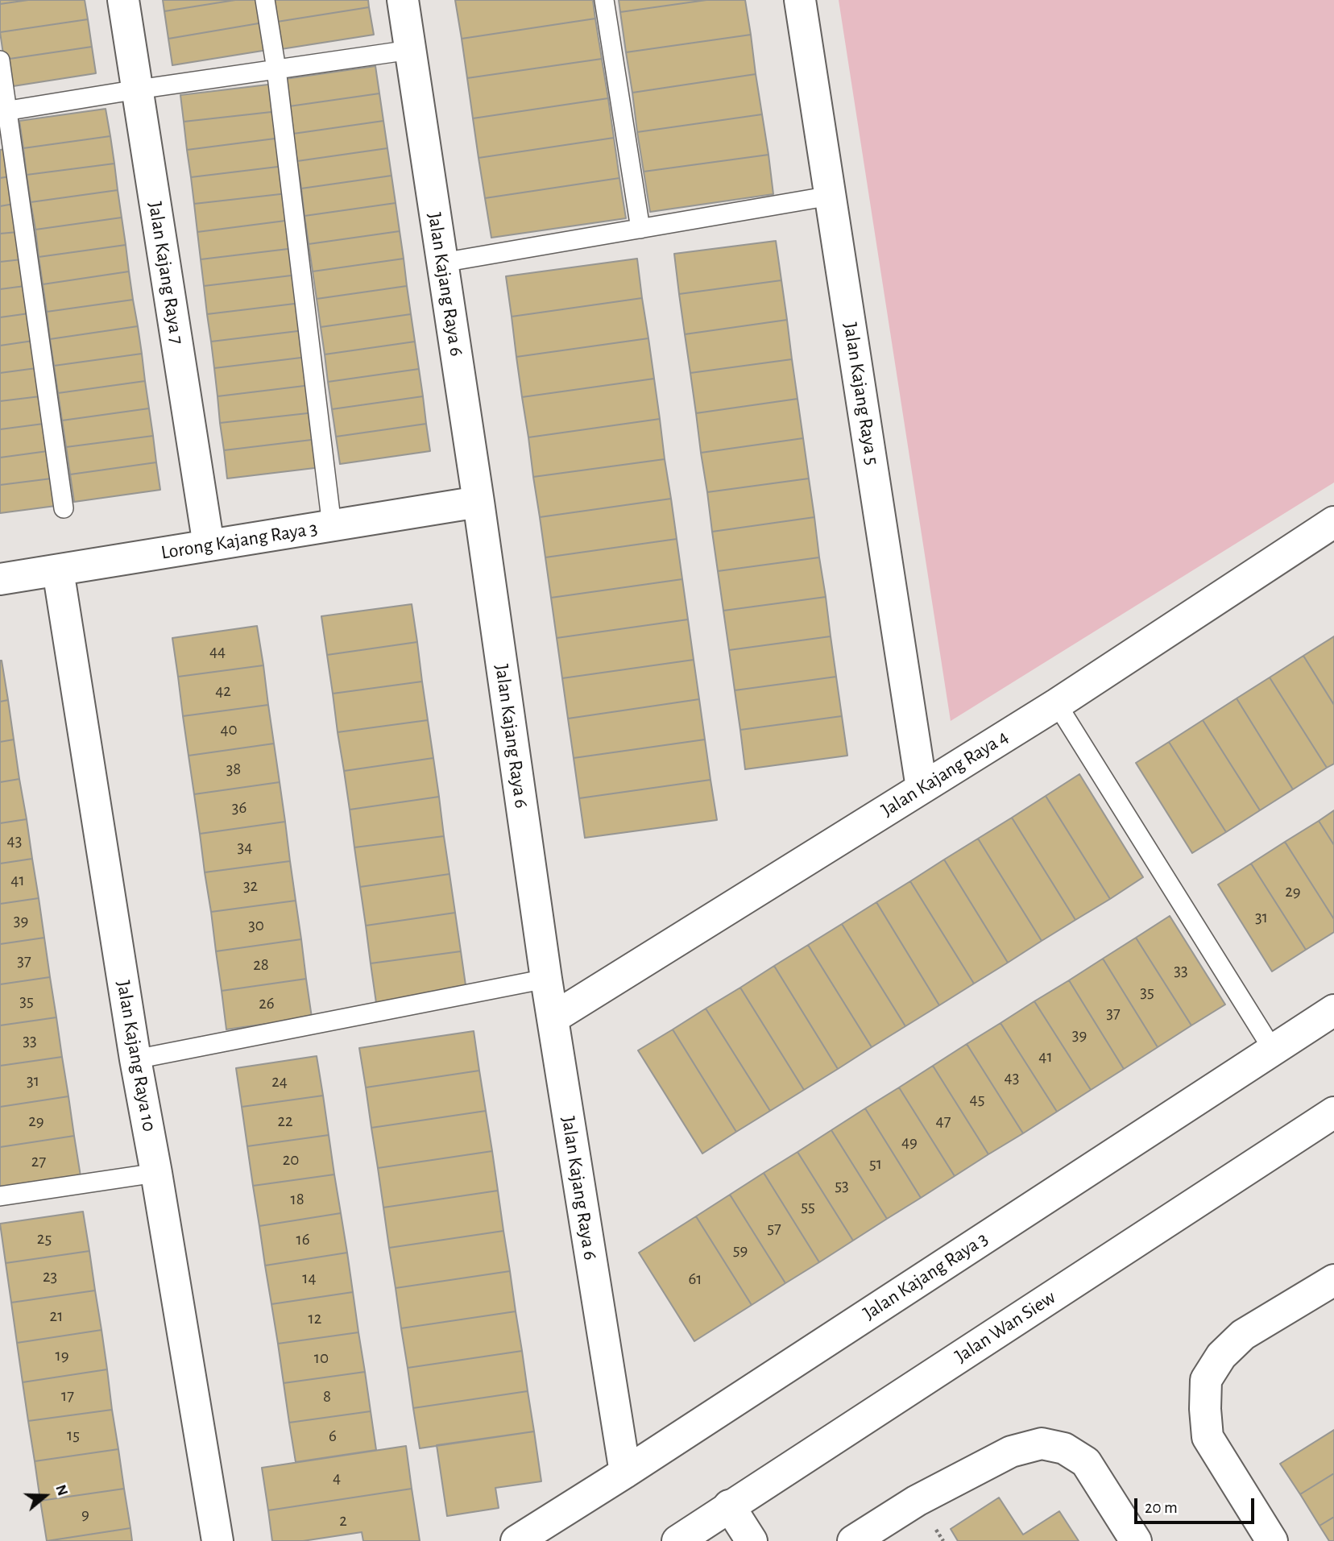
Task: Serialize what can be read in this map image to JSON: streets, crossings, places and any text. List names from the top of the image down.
{
  "streets": {
    "street": [
      "Jalan Kajang Raya 7",
      "Jalan Kajang Raya 6",
      "Jalan Kajang Raya 5",
      "Lorong Kajang Raya 3",
      "Jalan Kajang Raya 4",
      "Jalan Kajang Raya 10",
      "Jalan Kajang Raya 3",
      "Jalan Wan Siew"
    ]
  },
  "crossings": [
    ["Jalan Kajang Raya 7", "Lorong Kajang Raya 3"],
    ["Jalan Kajang Raya 6", "Lorong Kajang Raya 3"],
    ["Jalan Kajang Raya 6", "Jalan Kajang Raya 4"],
    ["Jalan Kajang Raya 6", "Jalan Kajang Raya 3"],
    ["Jalan Kajang Raya 5", "Jalan Kajang Raya 4"],
    ["Lorong Kajang Raya 3", "Jalan Kajang Raya 10"]
  ],
  "house_numbers": [
    "44",
    "42",
    "40",
    "38",
    "36",
    "43",
    "34",
    "41",
    "32",
    "29",
    "31",
    "39",
    "30",
    "37",
    "28",
    "33",
    "35",
    "35",
    "26",
    "37",
    "39",
    "33",
    "41",
    "43",
    "31",
    "24",
    "45",
    "29",
    "22",
    "47",
    "49",
    "20",
    "27",
    "51",
    "53",
    "18",
    "55",
    "57",
    "25",
    "16",
    "59",
    "23",
    "14",
    "61",
    "21",
    "12",
    "19",
    "10",
    "17",
    "8",
    "15",
    "6",
    "4",
    "9",
    "2"
  ],
  "scale_bar": "20 m",
  "north": "right"
}
